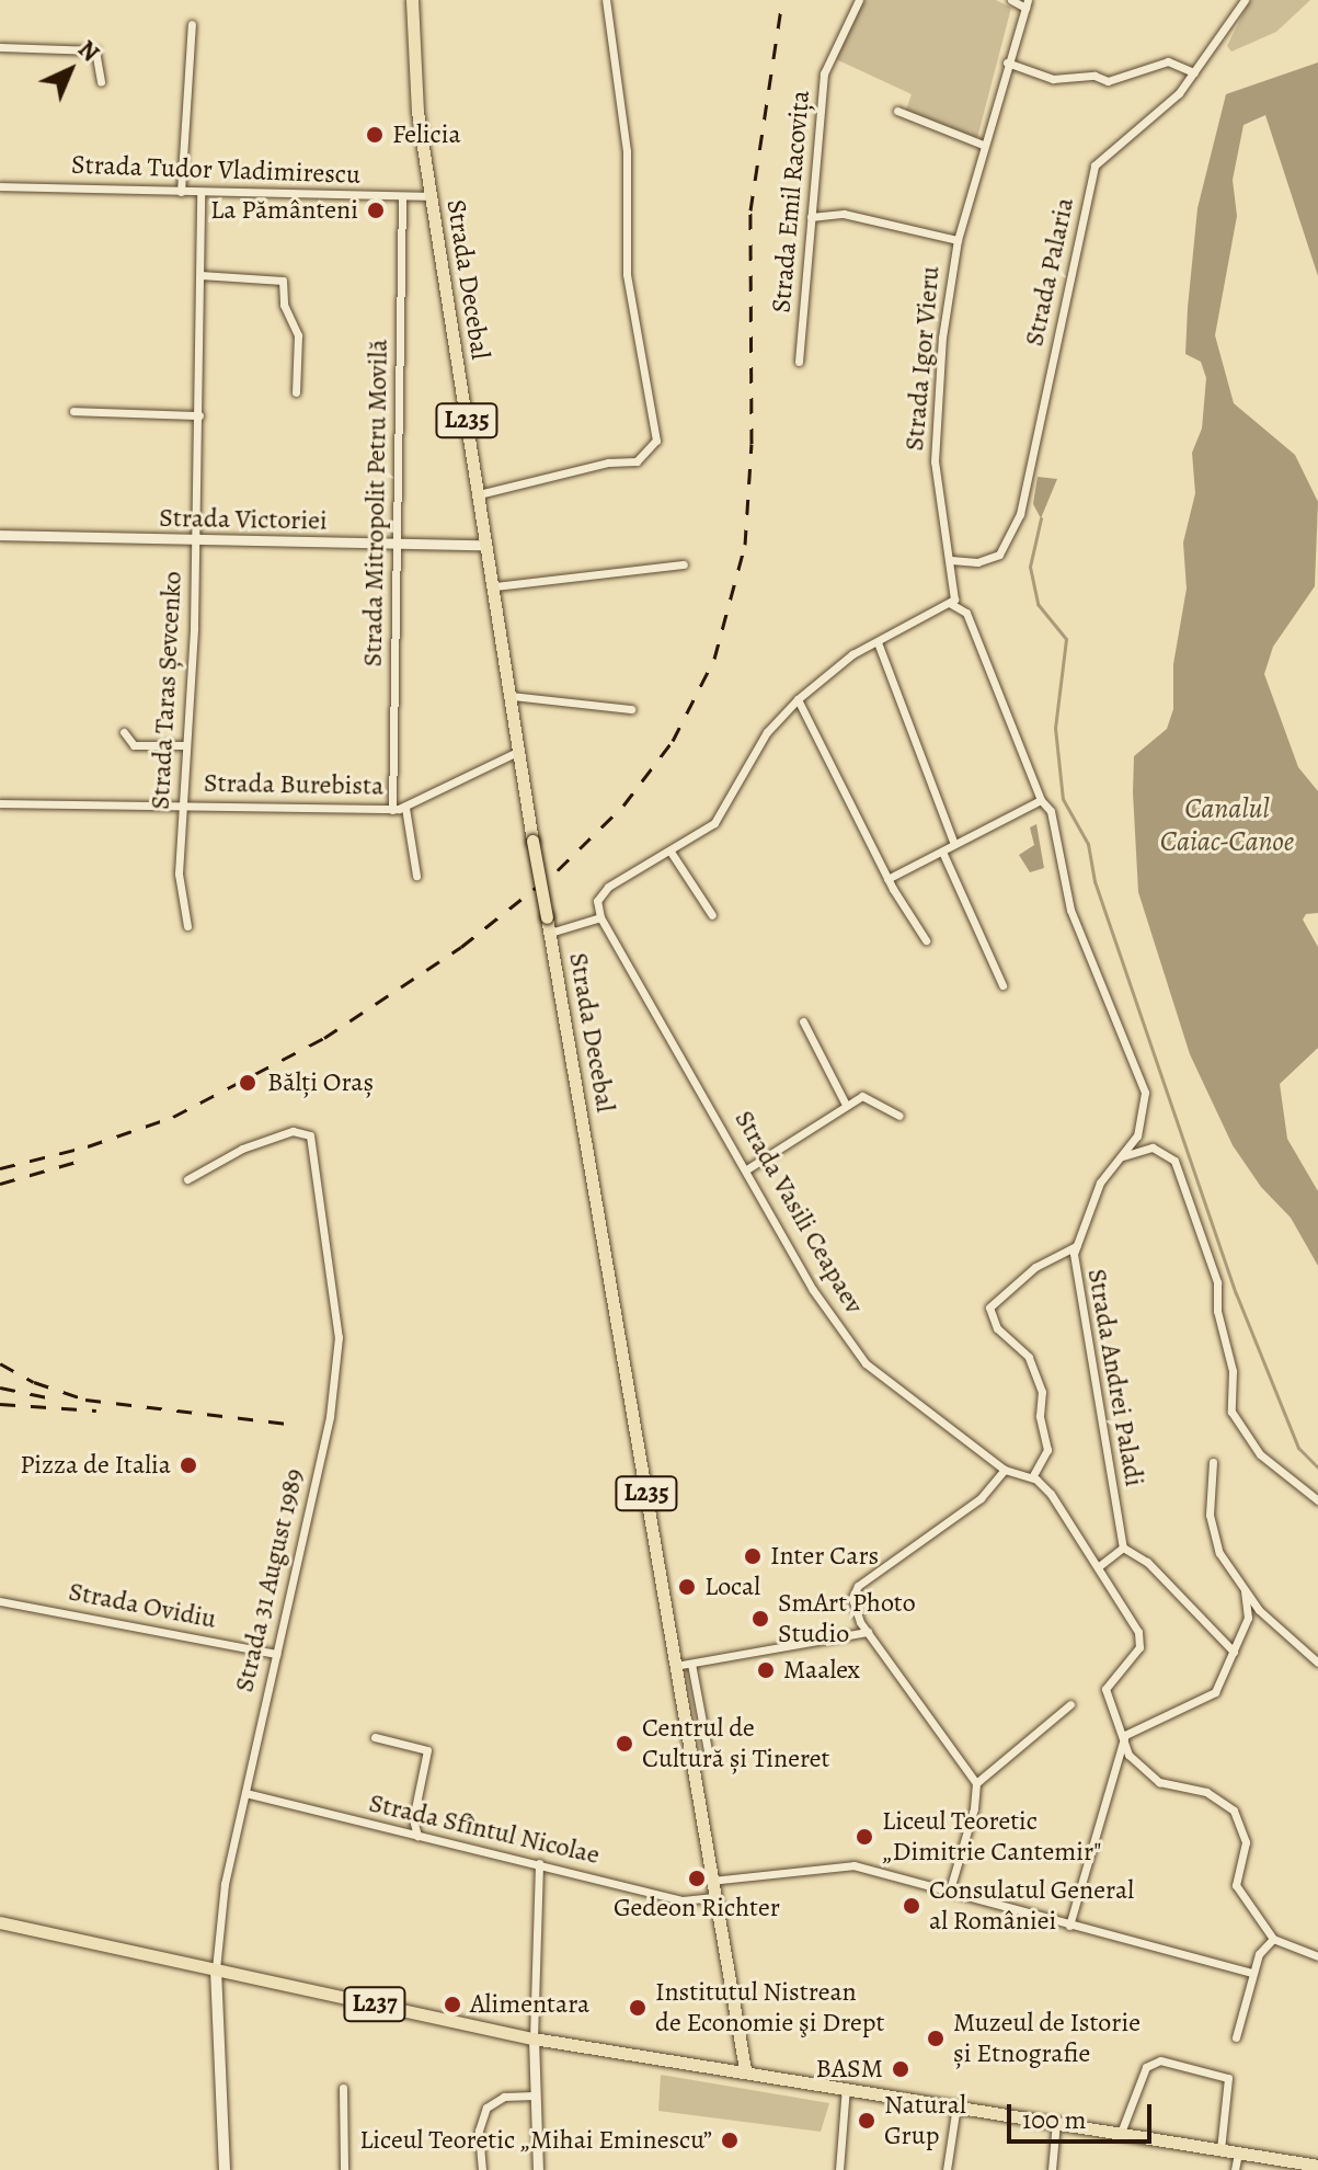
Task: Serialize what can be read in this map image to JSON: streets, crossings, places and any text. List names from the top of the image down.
{
  "streets": {
    "main road": [
      "Strada Decebal",
      "L235",
      "Strada 31 August 1989",
      "L237"
    ],
    "street": [
      "Strada Tudor Vladimirescu",
      "Strada Emil Racovița",
      "Strada Palaria",
      "Strada Igor Vieru",
      "Strada Mitropolit Petru Movilă",
      "Strada Victoriei",
      "Strada Taras Șevcenko",
      "Strada Burebista",
      "Strada Vasili Ceapaev",
      "Strada Andrei Paladi",
      "Strada Ovidiu",
      "Strada Sfîntul Nicolae"
    ]
  },
  "crossings": [
    ["Strada Tudor Vladimirescu", "Strada Decebal"],
    ["Strada Tudor Vladimirescu", "Strada Mitropolit Petru Movilă"],
    ["Strada Tudor Vladimirescu", "Strada Taras Șevcenko"],
    ["Strada Palaria", "Strada Igor Vieru"],
    ["Strada Decebal", "Strada Victoriei"],
    ["Strada Decebal", "Strada Burebista"],
    ["Strada Decebal", "Strada Sfîntul Nicolae"],
    ["Strada Decebal", "L237"],
    ["Strada Mitropolit Petru Movilă", "Strada Victoriei"],
    ["Strada Mitropolit Petru Movilă", "Strada Burebista"],
    ["Strada Victoriei", "Strada Taras Șevcenko"],
    ["Strada Taras Șevcenko", "Strada Burebista"],
    ["Strada 31 August 1989", "Strada Ovidiu"],
    ["Strada 31 August 1989", "Strada Sfîntul Nicolae"],
    ["Strada 31 August 1989", "L237"]
  ],
  "water": ["Canalul Caiac-Canoe"],
  "places": [
    "Felicia",
    "La Pământeni",
    "Bălți Oraș",
    "Pizza de Italia",
    "Inter Cars",
    "Local",
    "SmArt Photo Studio",
    "Maalex",
    "Centrul de Cultură și Tineret",
    "Liceul Teoretic „Dimitrie Cantemir\"",
    "Gedeon Richter",
    "Consulatul General al României",
    "Alimentara",
    "Institutul Nistrean de Economie şi Drept",
    "Muzeul de Istorie și Etnografie",
    "BASM",
    "Natural Grup",
    "Liceul Teoretic „Mihai Eminescu”"
  ],
  "scale_bar": "100 m",
  "north": "top right"
}
